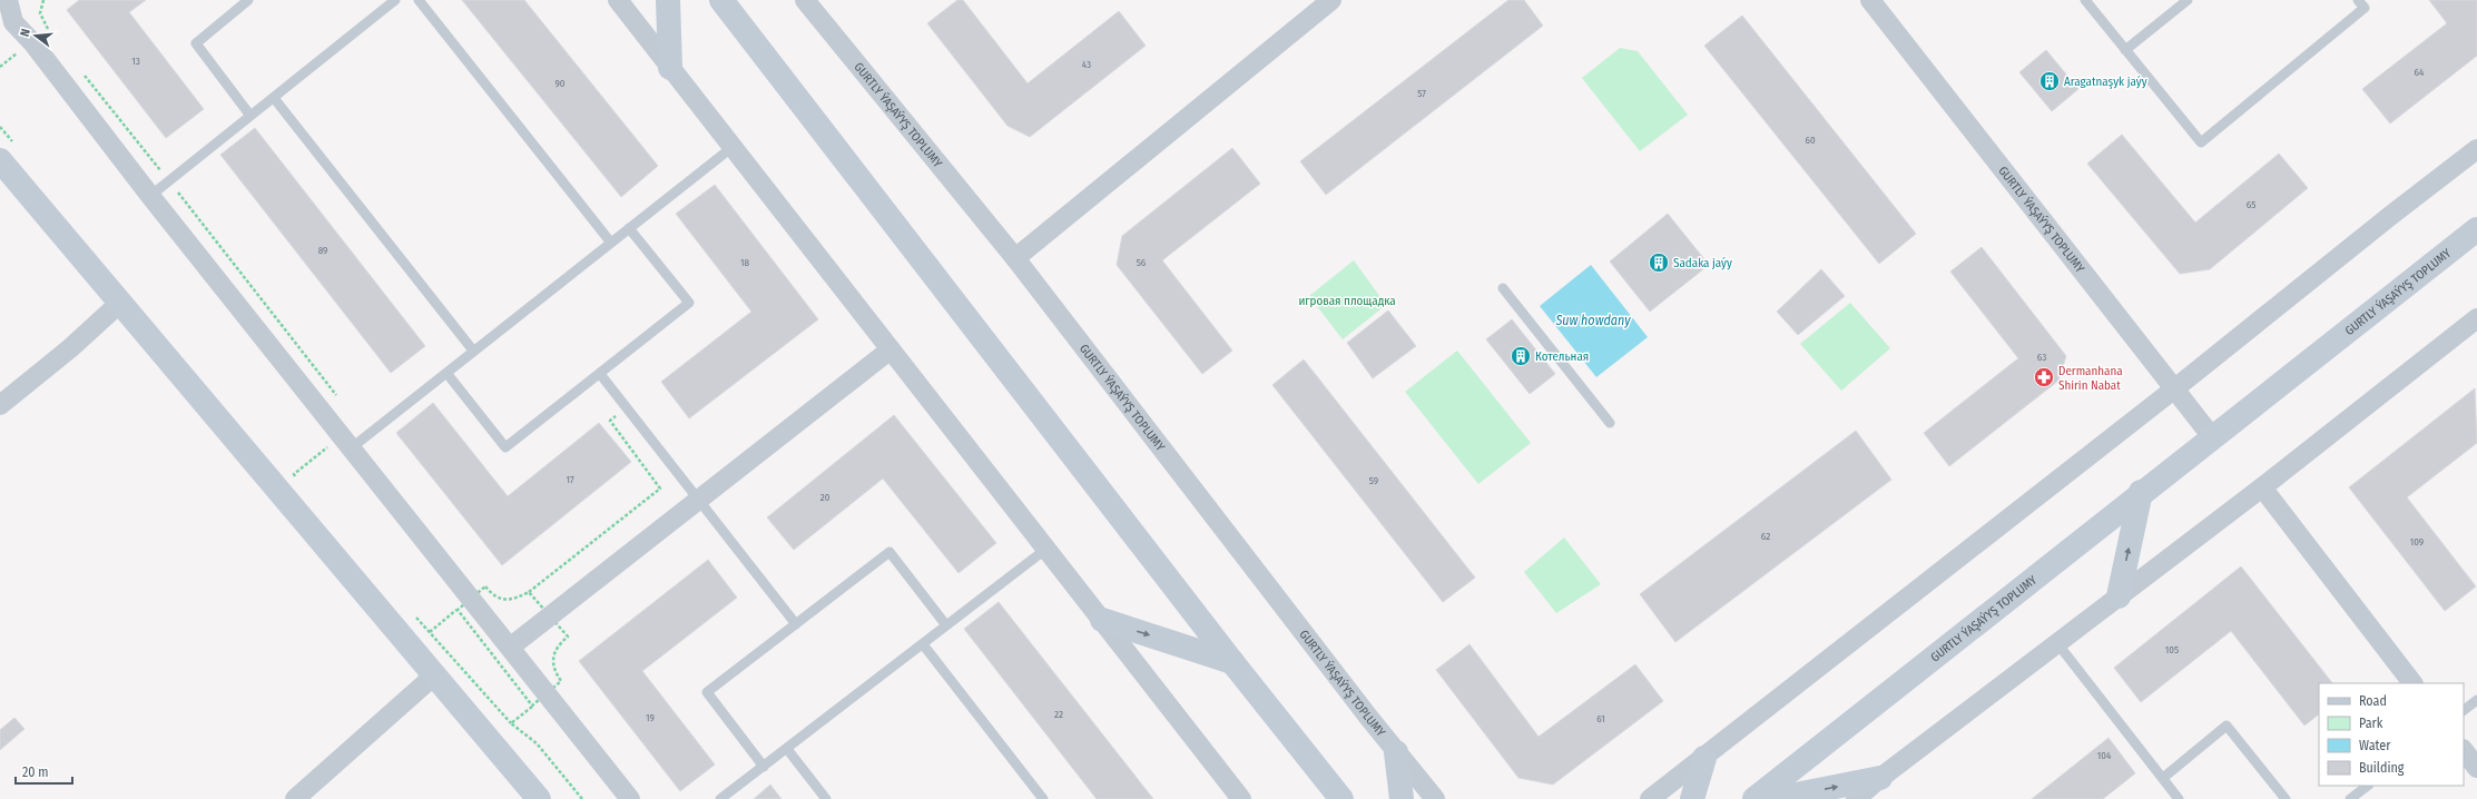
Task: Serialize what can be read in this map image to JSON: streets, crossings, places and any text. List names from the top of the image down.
{
  "streets": {
    "street": ["GURTLY ÝAŞAÝYŞ TOPLUMY"]
  },
  "water": ["Suw howdany"],
  "parks": ["игровая площадка"],
  "places": {
    "building": ["Aragatnaşyk jaýy", "Sadaka jaýy", "Котельная"],
    "pharmacy": ["Dermanhana Shirin Nabat"]
  },
  "house_numbers": [
    "13",
    "43",
    "64",
    "90",
    "57",
    "60",
    "65",
    "89",
    "18",
    "56",
    "63",
    "17",
    "59",
    "20",
    "62",
    "109",
    "105",
    "22",
    "19",
    "61",
    "104"
  ],
  "legend": [
    "Road",
    "Park",
    "Water",
    "Building"
  ],
  "scale_bar": "20 m",
  "north": "left"
}
